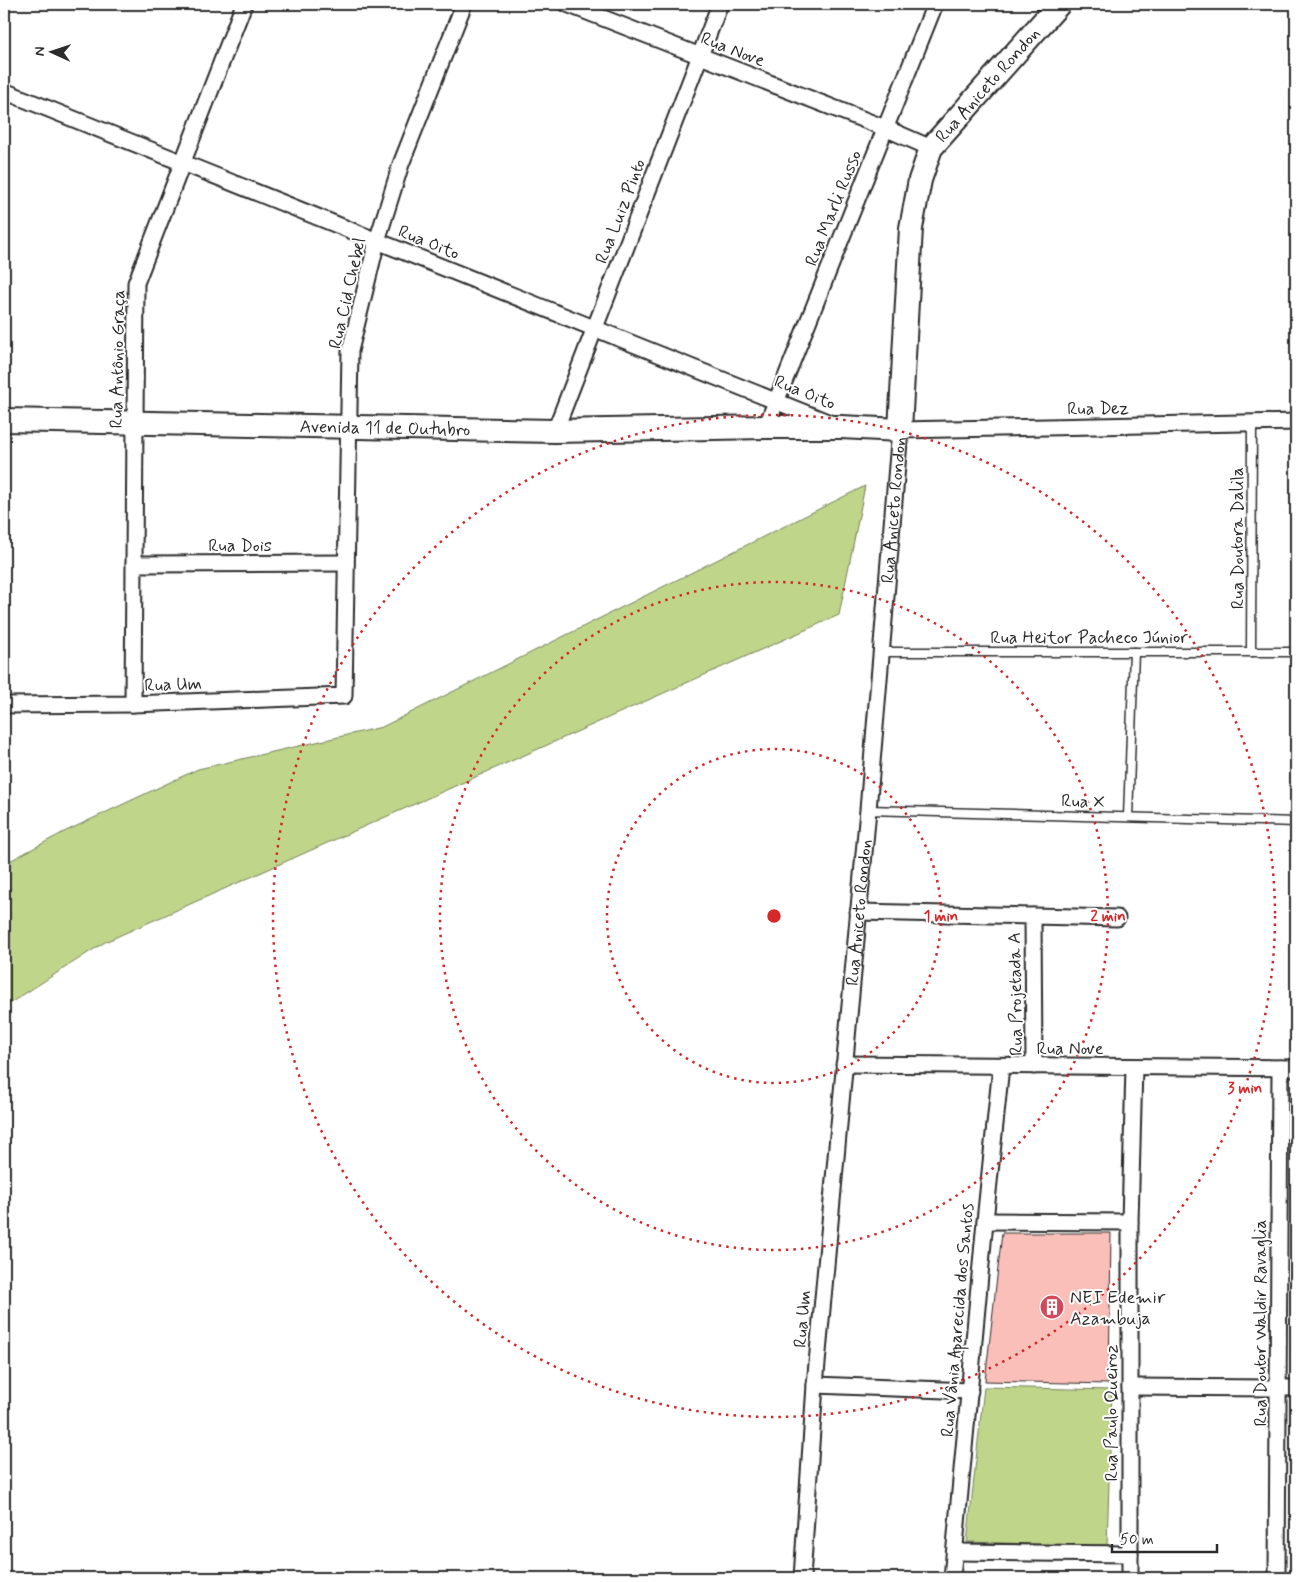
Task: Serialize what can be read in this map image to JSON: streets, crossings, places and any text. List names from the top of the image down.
{
  "streets": {
    "street": [
      "Rua Nove",
      "Rua Aniceto Rondon",
      "Rua Marli Russo",
      "Rua Luiz Pinto",
      "Rua Oito",
      "Rua Cid Chebel",
      "Rua Antônio Graça",
      "Rua Dez",
      "Avenida 11 de Outubro",
      "Rua Dois",
      "Rua Um",
      "Rua Projetada A",
      "Rua Vânia Aparecida dos Santos",
      "Rua Doutor Waldir Ravaglia",
      "Rua Paulo Queiroz"
    ],
    "lane": ["Rua Doutora Dalila", "Rua Heitor Pacheco Júnior", "Rua X"]
  },
  "crossings": [
    ["Rua Nove", "Rua Aniceto Rondon"],
    ["Rua Nove", "Rua Marli Russo"],
    ["Rua Nove", "Rua Luiz Pinto"],
    ["Rua Nove", "Rua Um"],
    ["Rua Nove", "Rua Projetada A"],
    ["Rua Nove", "Rua Vânia Aparecida dos Santos"],
    ["Rua Nove", "Rua Doutor Waldir Ravaglia"],
    ["Rua Nove", "Rua Paulo Queiroz"],
    ["Rua Aniceto Rondon", "Rua Dez"],
    ["Rua Aniceto Rondon", "Avenida 11 de Outubro"],
    ["Rua Aniceto Rondon", "Rua Heitor Pacheco Júnior"],
    ["Rua Aniceto Rondon", "Rua Um"],
    ["Rua Aniceto Rondon", "Rua X"],
    ["Rua Aniceto Rondon", "Rua Projetada A"],
    ["Rua Marli Russo", "Rua Oito"],
    ["Rua Marli Russo", "Avenida 11 de Outubro"],
    ["Rua Luiz Pinto", "Rua Oito"],
    ["Rua Luiz Pinto", "Avenida 11 de Outubro"],
    ["Rua Oito", "Rua Cid Chebel"],
    ["Rua Oito", "Rua Antônio Graça"],
    ["Rua Oito", "Avenida 11 de Outubro"],
    ["Rua Cid Chebel", "Avenida 11 de Outubro"],
    ["Rua Cid Chebel", "Rua Dois"],
    ["Rua Cid Chebel", "Rua Um"],
    ["Rua Antônio Graça", "Avenida 11 de Outubro"],
    ["Rua Antônio Graça", "Rua Dois"],
    ["Rua Antônio Graça", "Rua Um"],
    ["Rua Dez", "Avenida 11 de Outubro"],
    ["Rua Dez", "Rua Doutora Dalila"],
    ["Rua Doutora Dalila", "Rua Heitor Pacheco Júnior"]
  ],
  "places": {
    "building": ["NEI Edemir Azambuja"]
  },
  "scale_bar": "50 m",
  "north": "left",
  "rings": ["1 min", "2 min", "3 min"]
}
